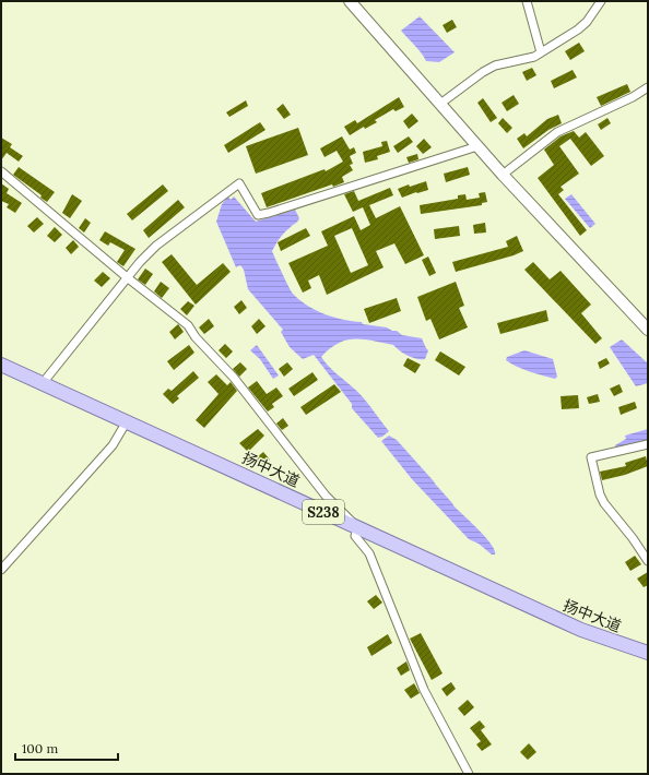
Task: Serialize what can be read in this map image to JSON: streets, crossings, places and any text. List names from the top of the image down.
{
  "streets": {
    "main road": ["扬中大道", "S238"]
  },
  "scale_bar": "100 m"
}
